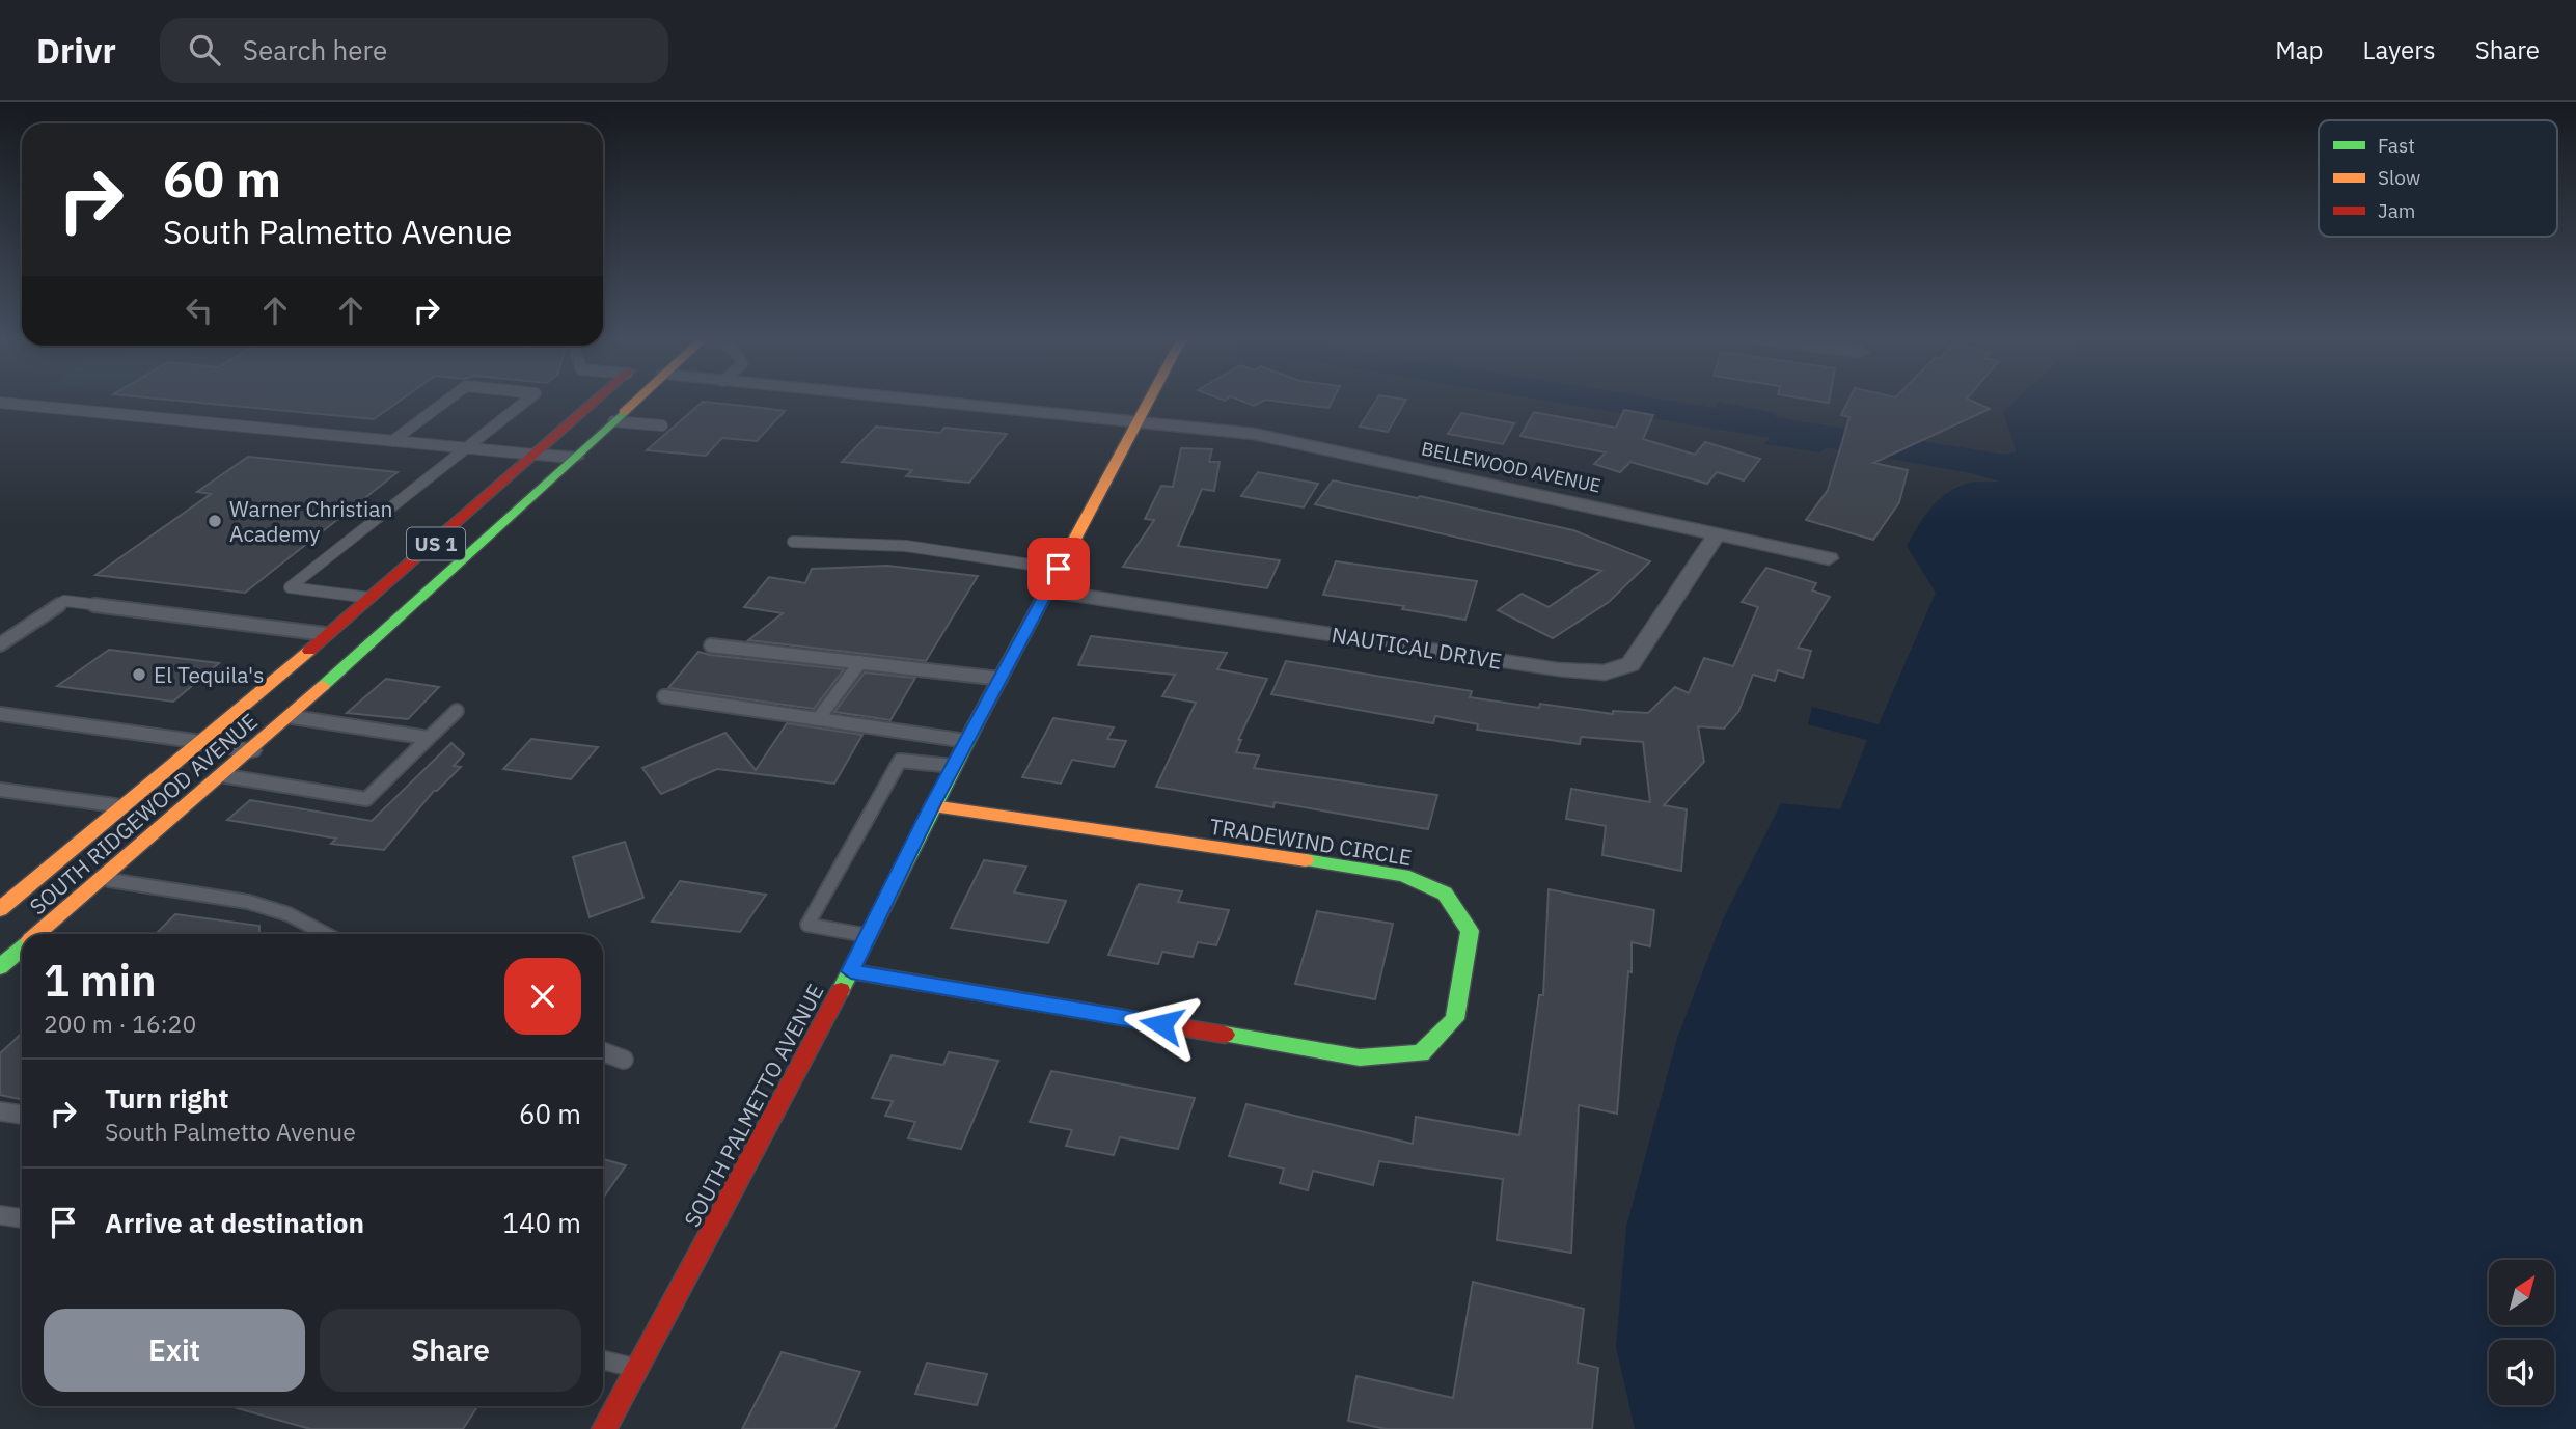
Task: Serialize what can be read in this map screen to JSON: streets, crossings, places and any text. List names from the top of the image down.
{
  "streets": {
    "street": [
      "BELLEWOOD AVENUE",
      "US 1",
      "NAUTICAL DRIVE",
      "SOUTH RIDGEWOOD AVENUE",
      "TRADEWIND CIRCLE",
      "SOUTH PALMETTO AVENUE"
    ]
  },
  "crossings": [
    ["BELLEWOOD AVENUE", "NAUTICAL DRIVE"],
    ["BELLEWOOD AVENUE", "SOUTH PALMETTO AVENUE"],
    ["NAUTICAL DRIVE", "SOUTH PALMETTO AVENUE"],
    ["TRADEWIND CIRCLE", "SOUTH PALMETTO AVENUE"]
  ],
  "places": ["Warner Christian Academy", "El Tequila's"],
  "legend": ["Fast", "Slow", "Jam"],
  "north": "top right",
  "page": {
    "header": "Drivr",
    "search": "Search here",
    "nav": ["Map", "Layers", "Share"],
    "turn": ["60 m", "South Palmetto Avenue"],
    "heading": ["1 min", "200 m · 16:20"],
    "list": [
      {
        "name": "Turn right",
        "note": "South Palmetto Avenue",
        "value": "60 m"
      },
      {
        "name": "Arrive at destination",
        "value": "140 m"
      }
    ],
    "buttons": ["Exit", "Share"]
  }
}
